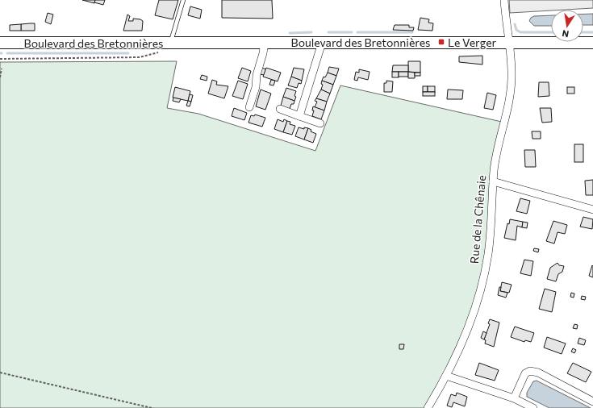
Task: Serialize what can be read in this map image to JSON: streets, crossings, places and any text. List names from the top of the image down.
{
  "streets": {
    "main road": ["Boulevard des Bretonnières"],
    "street": ["Rue de la Chênaie"]
  },
  "crossings": [
    ["Boulevard des Bretonnières", "Rue de la Chênaie"]
  ],
  "places": {
    "transit": ["Le Verger"]
  },
  "north": "bottom"
}
